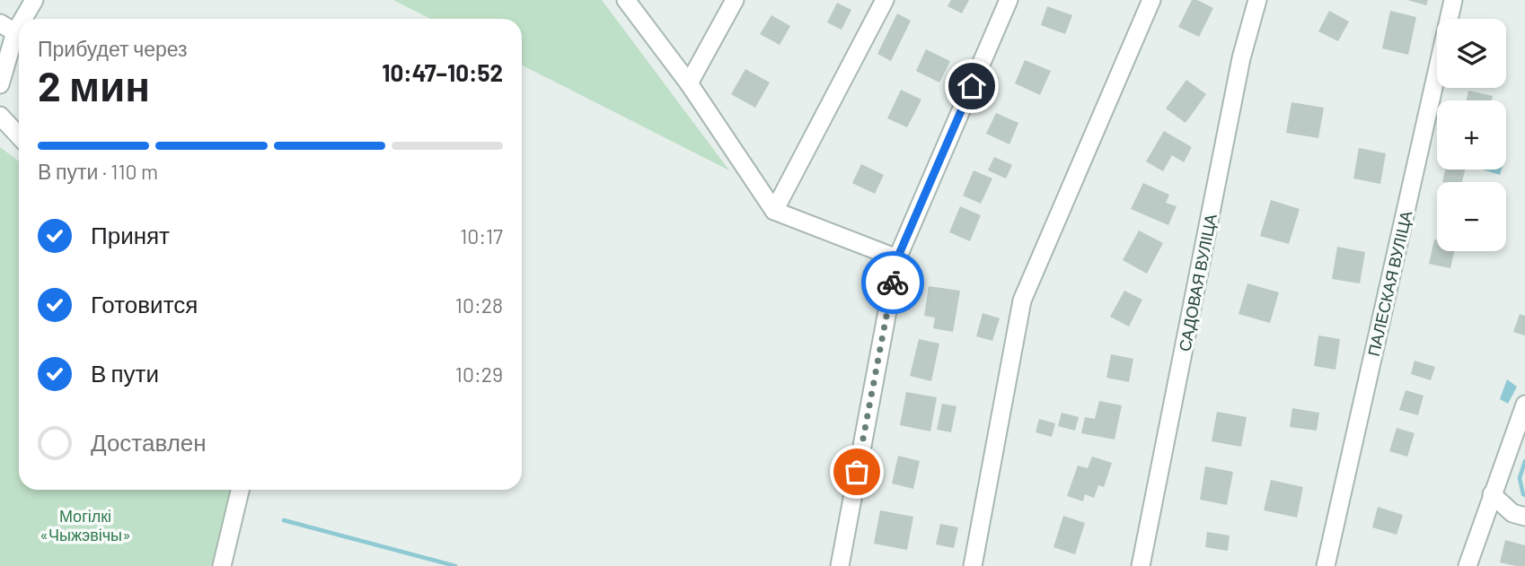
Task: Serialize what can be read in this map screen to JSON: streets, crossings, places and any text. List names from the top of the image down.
{
  "streets": {
    "street": ["САДОВАЯ ВУЛІЦА", "ПАЛЕСКАЯ ВУЛІЦА"]
  },
  "parks": ["Могілкі «Чыжэвічы»"],
  "page": {
    "map_buttons": ["+", "−"],
    "heading": ["2 мин", "Прибудет через", "10:47–10:52"],
    "bar": "В пути · 110 m",
    "list": [
      ["Принят", "10:17"],
      ["Готовится", "10:28"],
      ["В пути", "10:29"],
      "Доставлен"
    ]
  }
}
